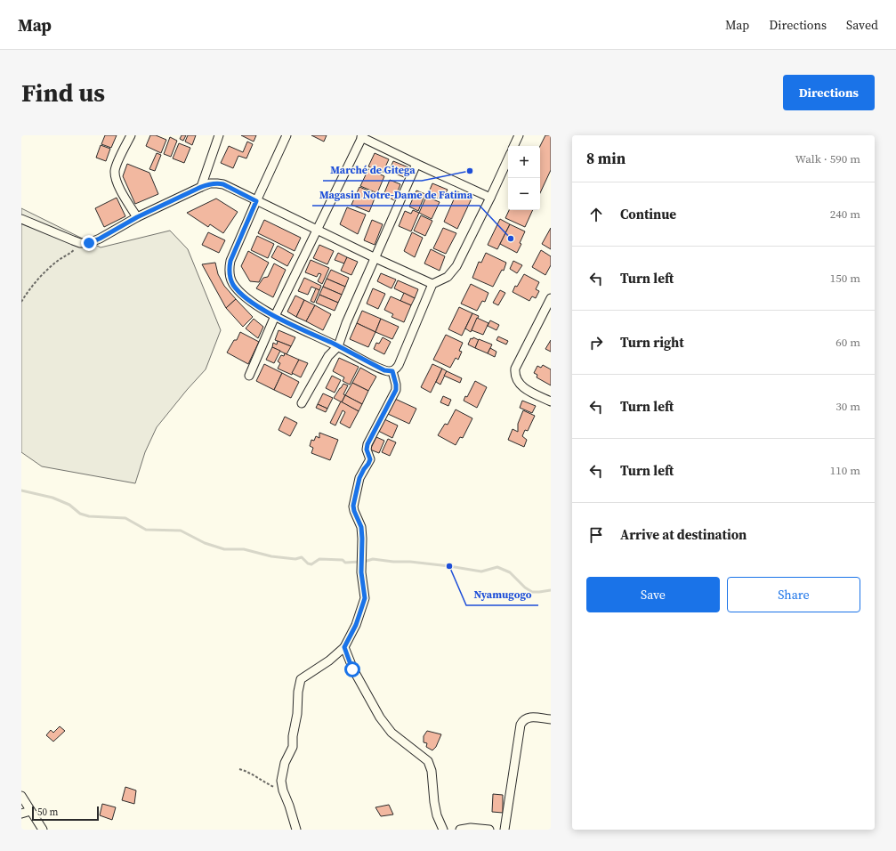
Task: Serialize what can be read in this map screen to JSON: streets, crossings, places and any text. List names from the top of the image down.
{
  "places": ["Marché de Gitega", "Magasin Notre-Dame de Fatima", "Nyamugogo"],
  "scale_bar": "50 m",
  "page": {
    "header": "Map",
    "nav": ["Map", "Directions", "Saved"],
    "buttons": [
      "Directions",
      ["Save", "Share"]
    ],
    "title": "Find us",
    "heading": ["8 min", "Walk · 590 m"],
    "map_buttons": ["+", "−"],
    "list": [
      ["Continue", "240 m"],
      ["Turn left", "150 m"],
      ["Turn right", "60 m"],
      ["Turn left", "30 m"],
      ["Turn left", "110 m"],
      "Arrive at destination"
    ],
    "scale": "50 m"
  }
}
